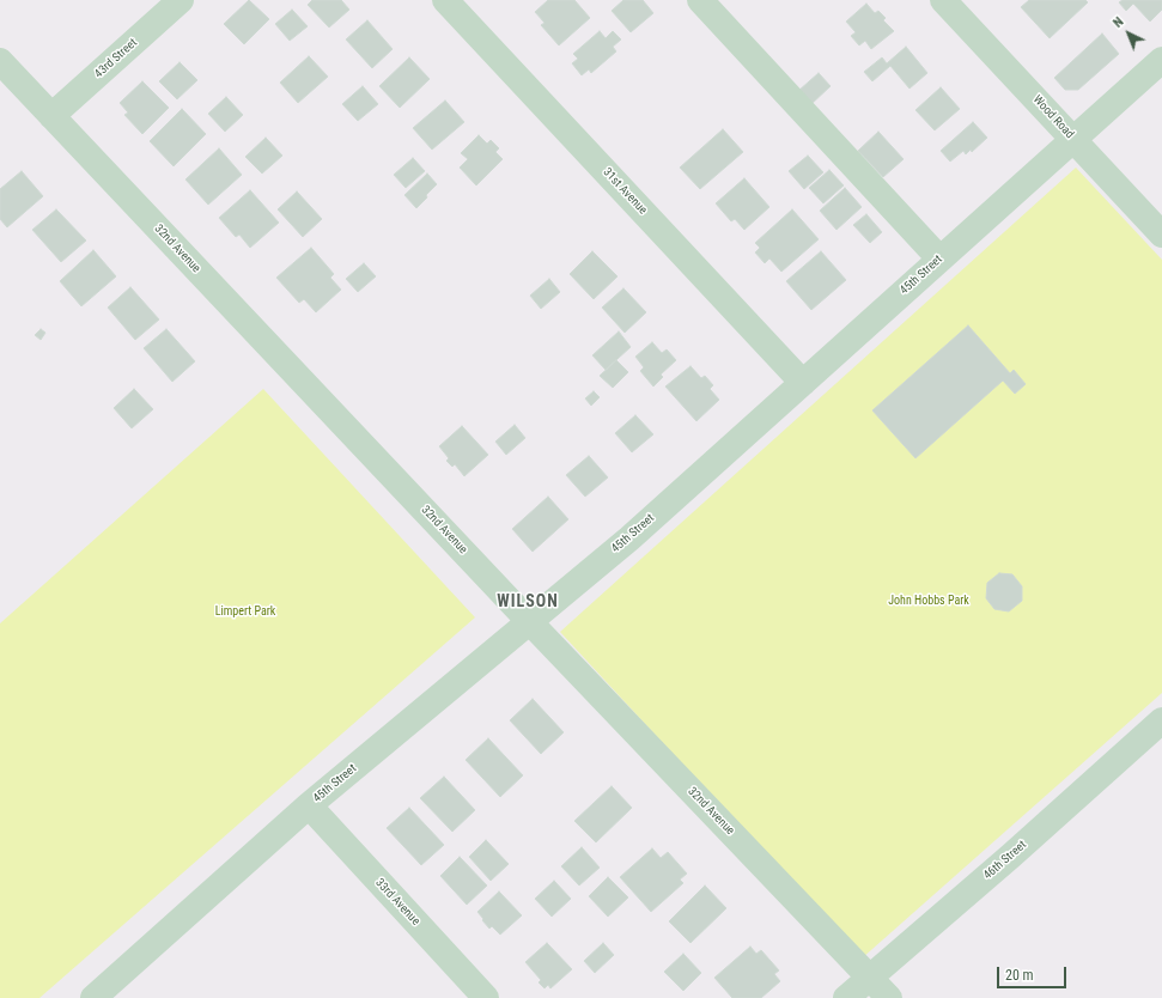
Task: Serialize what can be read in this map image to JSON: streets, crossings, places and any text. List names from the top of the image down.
{
  "streets": {
    "street": [
      "43rd Street",
      "Wood Road",
      "31st Avenue",
      "32nd Avenue",
      "45th Street",
      "46th Street",
      "33rd Avenue"
    ]
  },
  "crossings": [
    ["43rd Street", "32nd Avenue"],
    ["Wood Road", "45th Street"],
    ["31st Avenue", "45th Street"],
    ["32nd Avenue", "45th Street"],
    ["32nd Avenue", "46th Street"],
    ["45th Street", "33rd Avenue"]
  ],
  "districts": ["WILSON"],
  "parks": ["John Hobbs Park", "Limpert Park"],
  "scale_bar": "20 m",
  "north": "top left"
}
